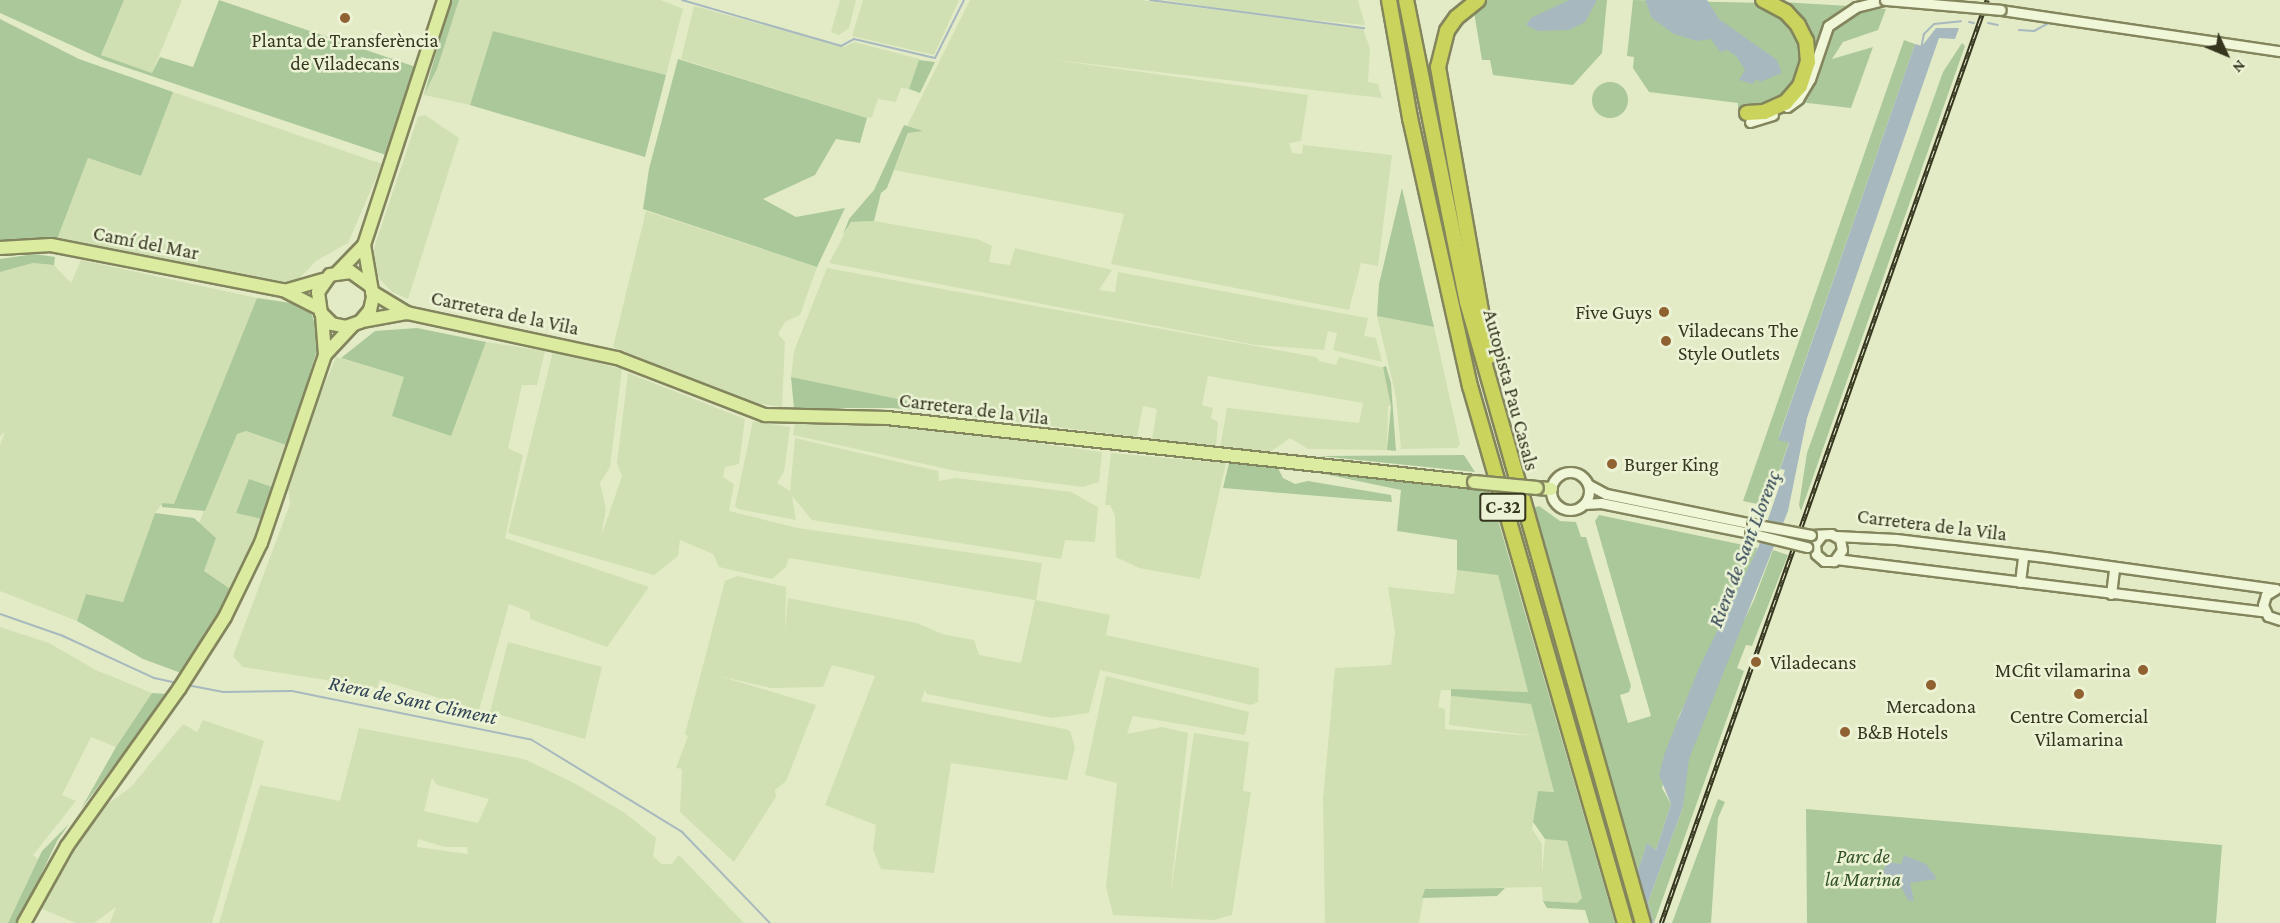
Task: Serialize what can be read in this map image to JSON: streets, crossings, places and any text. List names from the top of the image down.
{
  "streets": {
    "highway": ["Autopista Pau Casals", "C-32"],
    "main road": ["Camí del Mar", "Carretera de la Vila"]
  },
  "water": ["Riera de Sant Llorenç", "Riera de Sant Climent"],
  "parks": ["Parc de la Marina"],
  "places": [
    "Planta de Transferència de Viladecans",
    "Five Guys",
    "Viladecans The Style Outlets",
    "Burger King",
    "Viladecans",
    "MCfit vilamarina",
    "Mercadona",
    "Centre Comercial Vilamarina",
    "B&B Hotels"
  ],
  "north": "bottom right"
}
